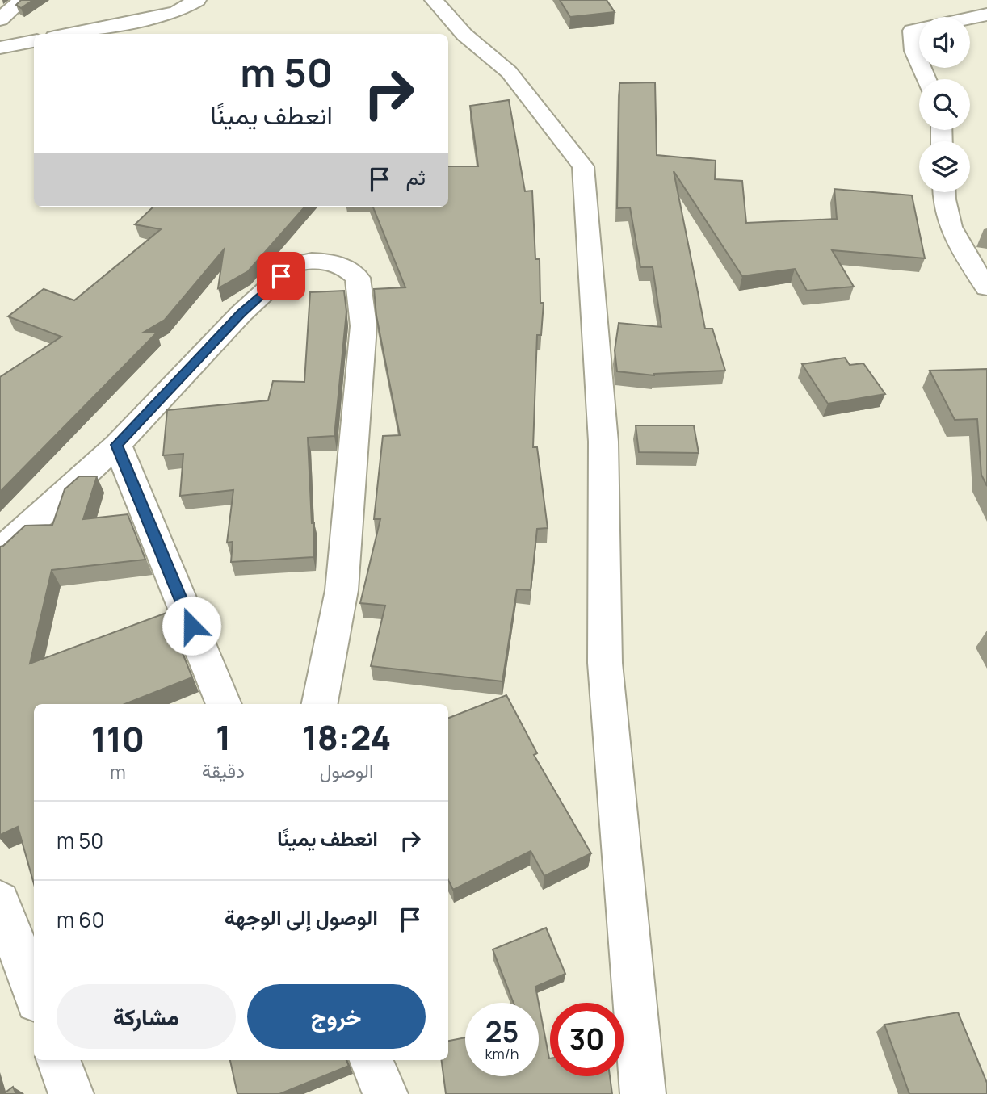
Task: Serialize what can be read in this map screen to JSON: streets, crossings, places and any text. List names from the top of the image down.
{
  "page": {
    "turn": ["50 m", "انعطف يمينًا"],
    "then": "ثم",
    "eta": [
      "18:24",
      "الوصول",
      "1",
      "دقيقة",
      "110",
      "m"
    ],
    "list": [
      {
        "name": "انعطف يمينًا",
        "value": "50 m"
      },
      {
        "name": "الوصول إلى الوجهة",
        "value": "60 m"
      }
    ],
    "buttons": ["خروج", "مشاركة"],
    "speed": "25 km/h",
    "limit": "30"
  }
}
